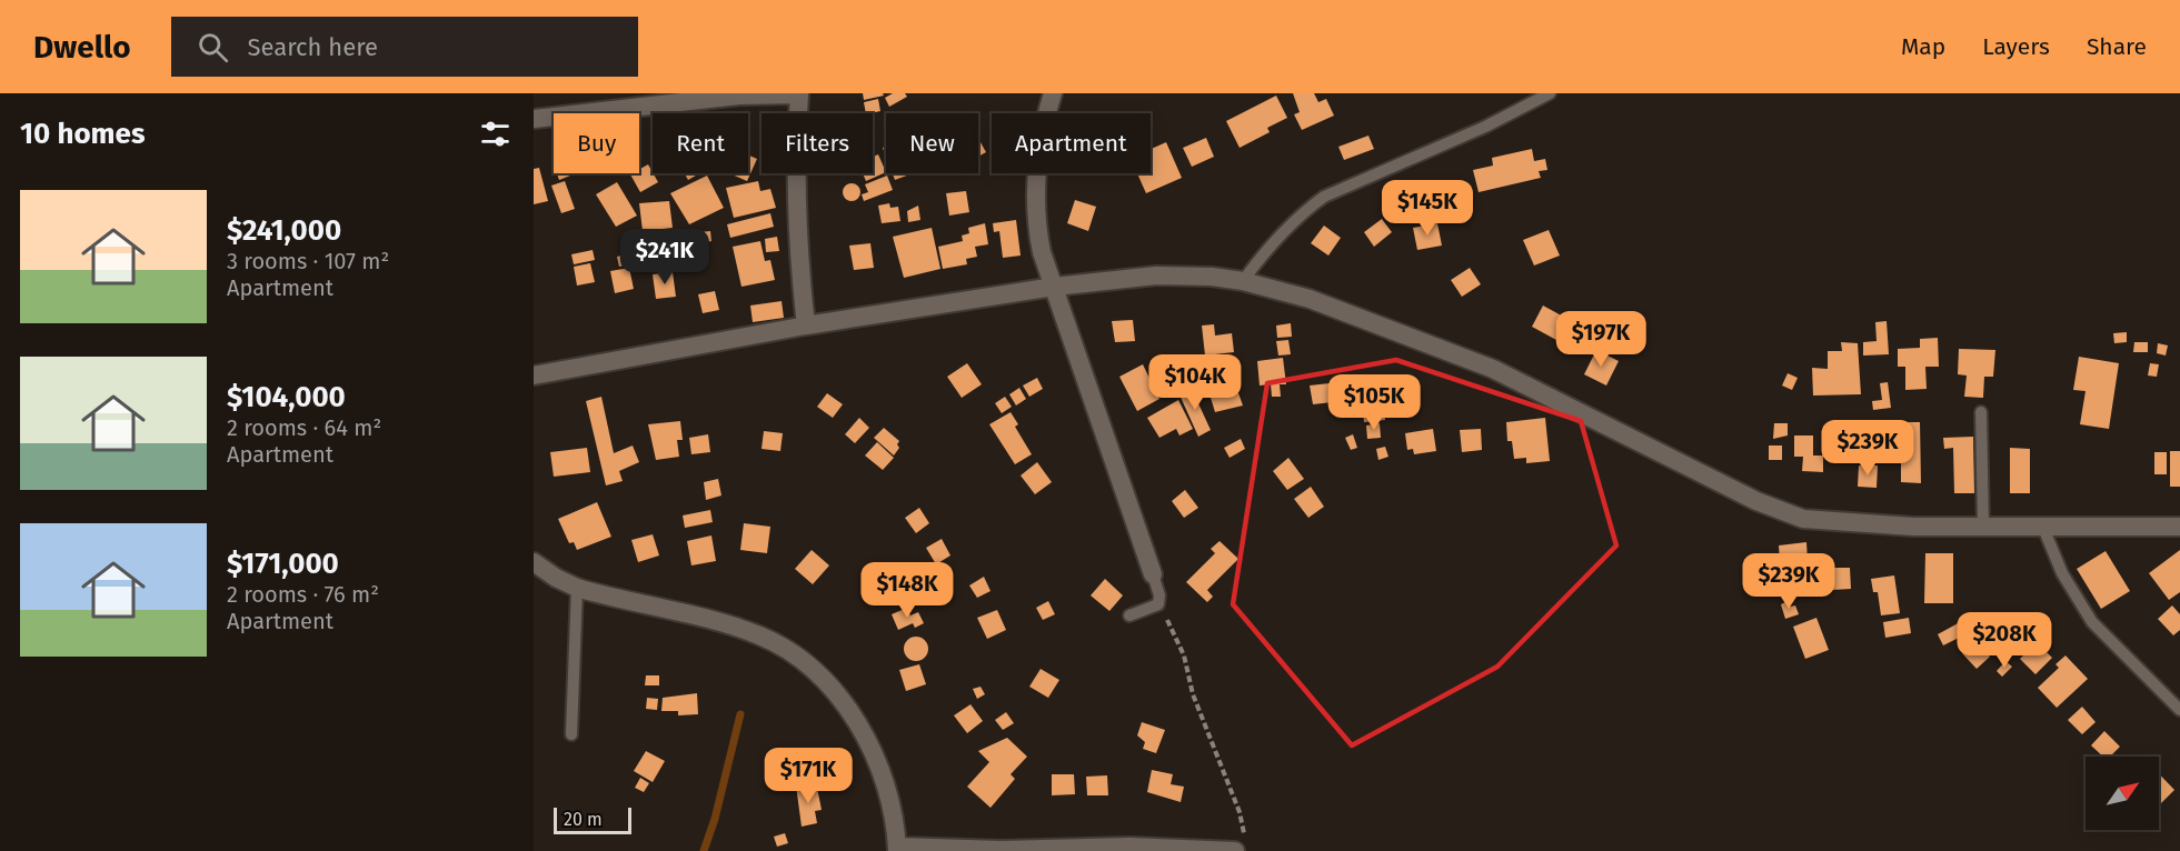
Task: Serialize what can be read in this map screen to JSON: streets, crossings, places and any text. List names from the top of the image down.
{
  "scale_bar": "20 m",
  "north": "top right",
  "page": {
    "header": "Dwello",
    "search": "Search here",
    "nav": ["Map", "Layers", "Share"],
    "heading": "10 homes",
    "chip": [
      "Buy",
      "Rent",
      "Filters",
      "New",
      "Apartment"
    ],
    "list": [
      {
        "name": "$241,000",
        "note": "3 rooms · 107 m² · Apartment"
      },
      {
        "name": "$104,000",
        "note": "2 rooms · 64 m² · Apartment"
      },
      {
        "name": "$171,000",
        "note": "2 rooms · 76 m² · Apartment"
      }
    ],
    "price": [
      "$145K",
      "$241K",
      "$197K",
      "$104K",
      "$105K",
      "$239K",
      "$239K",
      "$148K",
      "$208K",
      "$171K"
    ],
    "scale": "20 m"
  }
}
